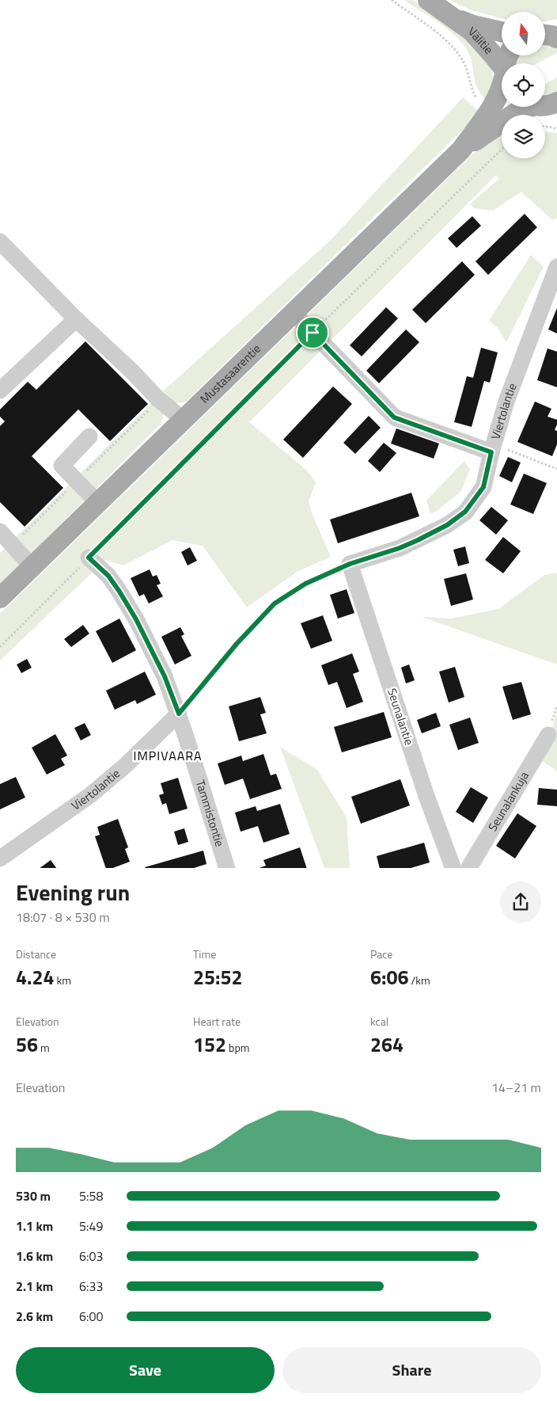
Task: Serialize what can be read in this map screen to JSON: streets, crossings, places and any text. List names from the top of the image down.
{
  "streets": {
    "main road": ["Välitie", "Mustasaarentie"],
    "street": [
      "Viertolantie",
      "Seunalantie",
      "Seunalankuja",
      "Tammistontie"
    ]
  },
  "crossings": [
    ["Viertolantie", "Seunalantie"],
    ["Viertolantie", "Tammistontie"]
  ],
  "districts": ["IMPIVAARA"],
  "north": "top",
  "page": {
    "heading": ["Evening run", "18:07 · 8 × 530 m"],
    "stats": [
      ["Distance", "4.24 km"],
      ["Time", "25:52"],
      ["Pace", "6:06 /km"],
      ["Elevation", "56 m"],
      ["Heart rate", "152 bpm"],
      ["kcal", "264"]
    ],
    "chart": ["Elevation", "14–21 m"],
    "list": [
      {
        "name": "530 m",
        "note": "5:58"
      },
      {
        "name": "1.1 km",
        "note": "5:49"
      },
      {
        "name": "1.6 km",
        "note": "6:03"
      },
      {
        "name": "2.1 km",
        "note": "6:33"
      },
      {
        "name": "2.6 km",
        "note": "6:00"
      }
    ],
    "buttons": ["Save", "Share"]
  }
}
